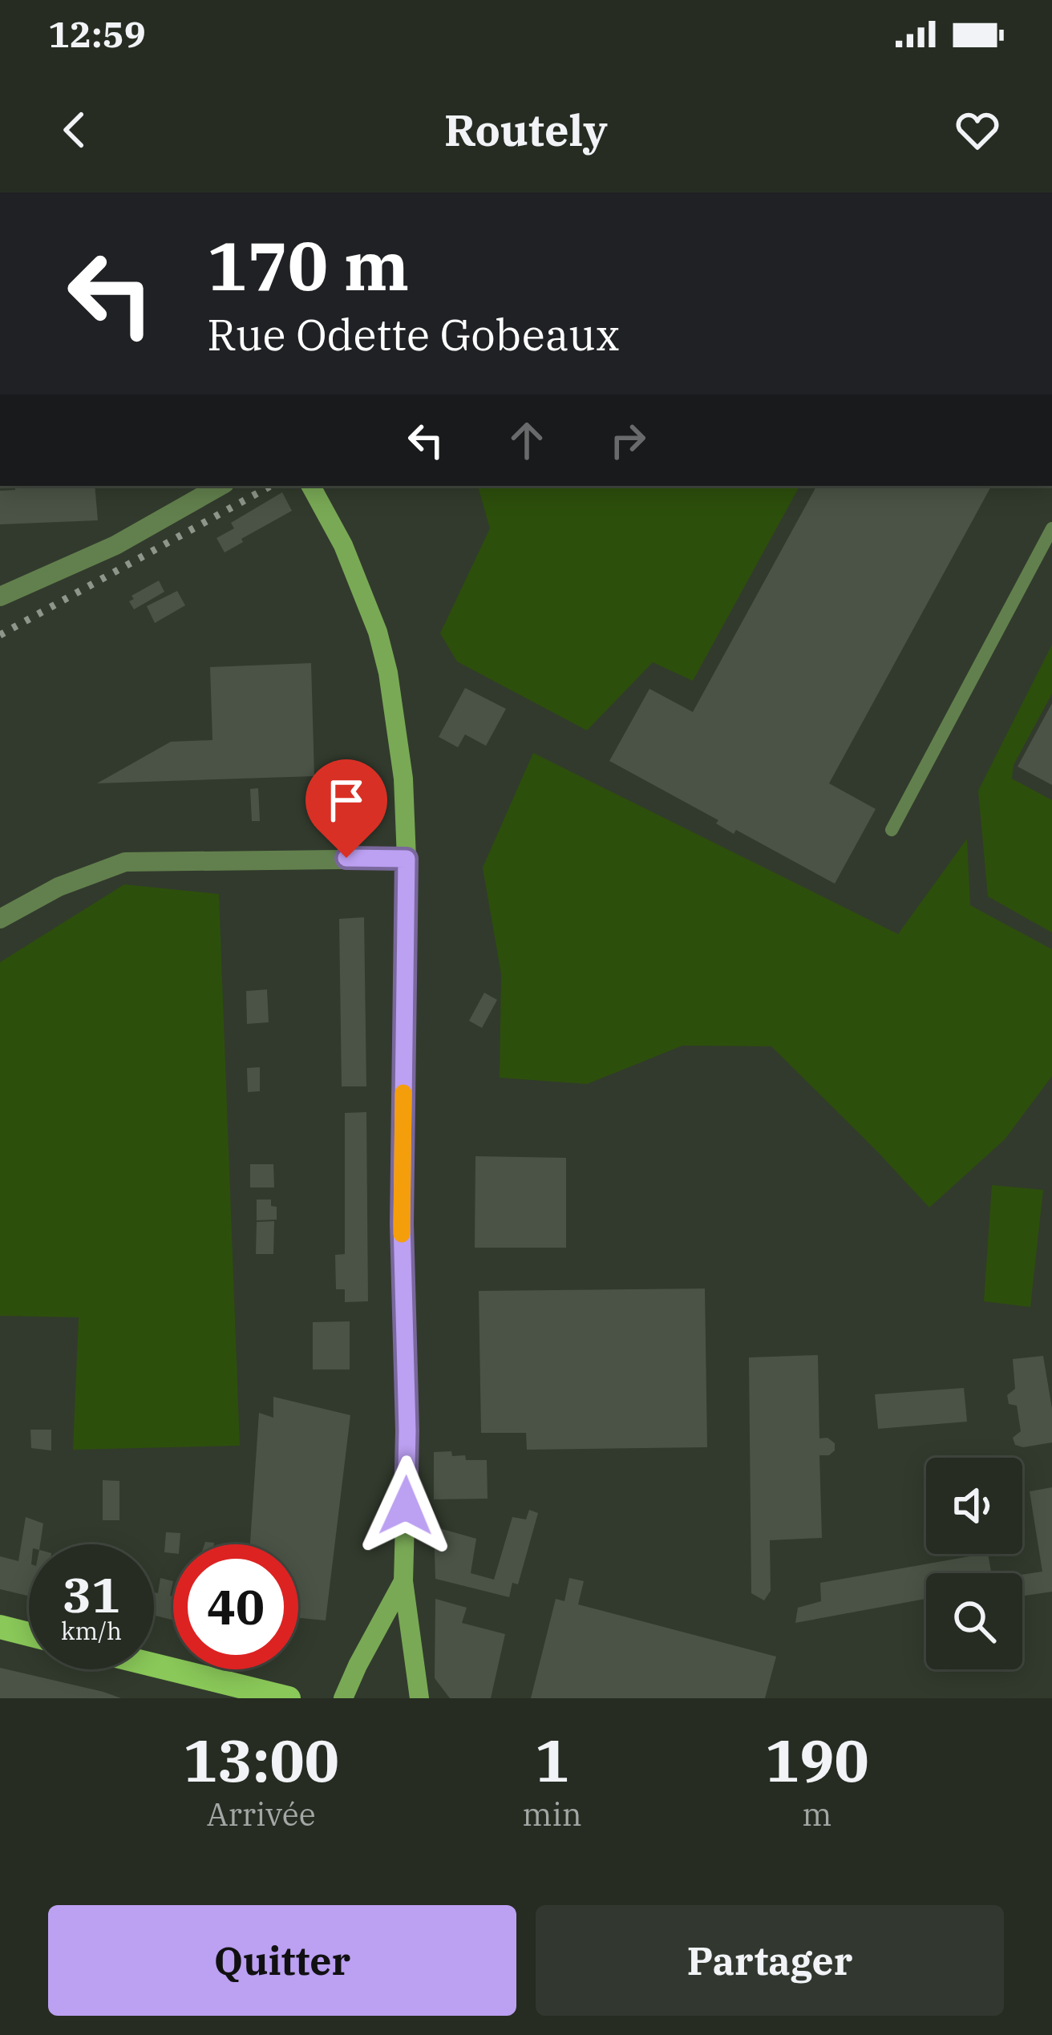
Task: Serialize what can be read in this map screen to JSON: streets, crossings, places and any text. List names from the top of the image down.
{
  "page": {
    "status": "12:59",
    "header": "Routely",
    "turn": ["170 m", "Rue Odette Gobeaux"],
    "speed": "31 km/h",
    "limit": "40",
    "eta": [
      "13:00",
      "Arrivée",
      "1",
      "min",
      "190",
      "m"
    ],
    "buttons": ["Quitter", "Partager"]
  }
}
